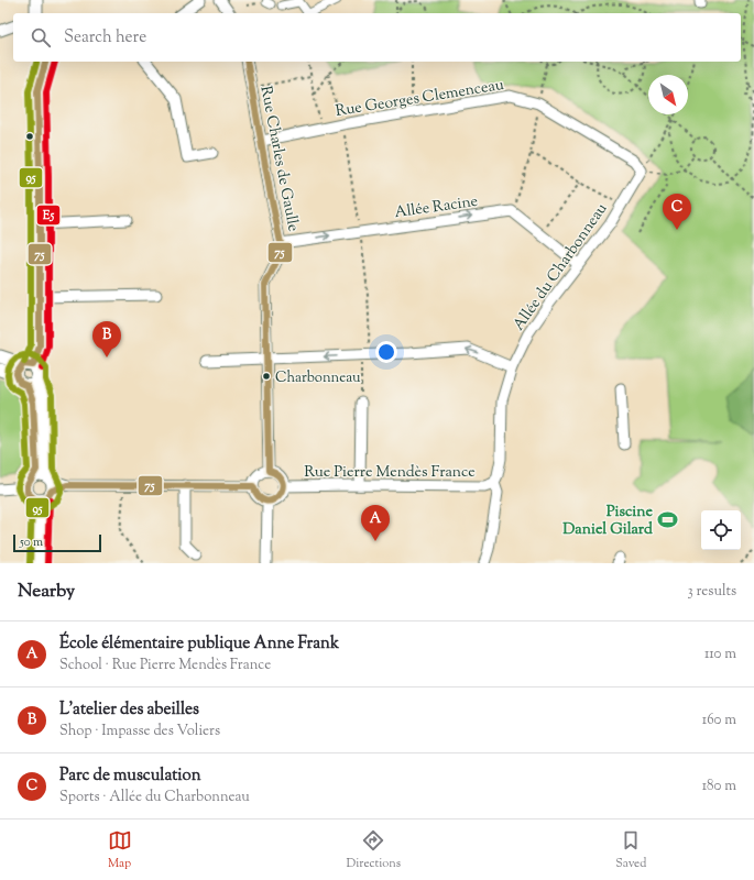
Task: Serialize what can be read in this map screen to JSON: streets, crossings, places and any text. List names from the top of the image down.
{
  "streets": {
    "street": [
      "Rue Georges Clemenceau",
      "Rue Charles de Gaulle",
      "Allée Racine",
      "Allée du Charbonneau",
      "Rue Pierre Mendès France"
    ]
  },
  "crossings": [
    ["Rue Georges Clemenceau", "Rue Charles de Gaulle"],
    ["Rue Georges Clemenceau", "Allée du Charbonneau"],
    ["Rue Charles de Gaulle", "Allée Racine"],
    ["Rue Charles de Gaulle", "Rue Pierre Mendès France"],
    ["Allée du Charbonneau", "Rue Pierre Mendès France"]
  ],
  "one_way": ["Allée Racine"],
  "places": {
    "other": ["Charbonneau"],
    "sports": ["Piscine Daniel Gilard"]
  },
  "lines": ["transit line 75", "transit line E5", "transit line 95"],
  "scale_bar": "50 m",
  "north": "bottom right",
  "page": {
    "search": "Search here",
    "pins": ["C", "B", "A"],
    "scale": "50 m",
    "heading": ["Nearby", "3 results"],
    "list": [
      {
        "mark": "A",
        "name": "École élémentaire publique Anne Frank",
        "note": "School · Rue Pierre Mendès France",
        "value": "110 m"
      },
      {
        "mark": "B",
        "name": "L'atelier des abeilles",
        "note": "Shop · Impasse des Voliers",
        "value": "160 m"
      },
      {
        "mark": "C",
        "name": "Parc de musculation",
        "note": "Sports · Allée du Charbonneau",
        "value": "180 m"
      }
    ],
    "nav": ["Map", "Directions", "Saved"]
  }
}
